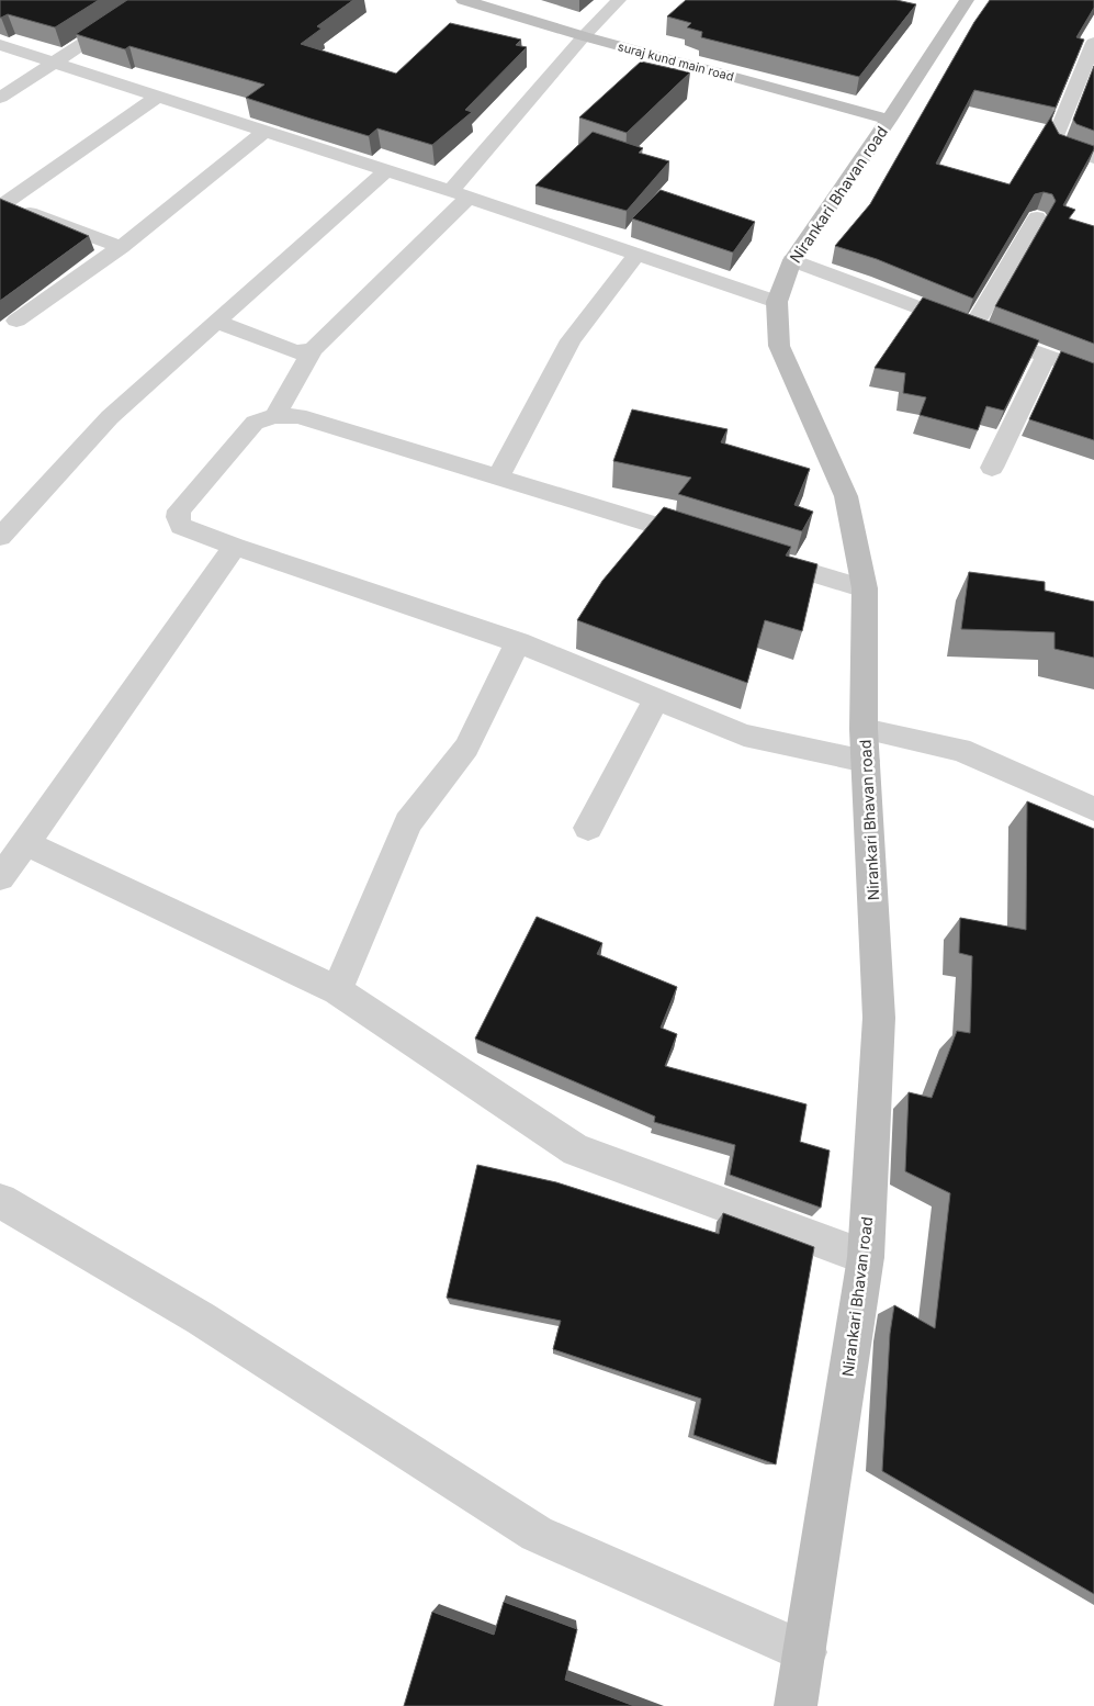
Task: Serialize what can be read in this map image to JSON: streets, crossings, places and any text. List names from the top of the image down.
{
  "streets": {
    "street": ["suraj kund main road", "Nirankari Bhavan road"]
  },
  "crossings": [
    ["suraj kund main road", "Nirankari Bhavan road"]
  ]
}
